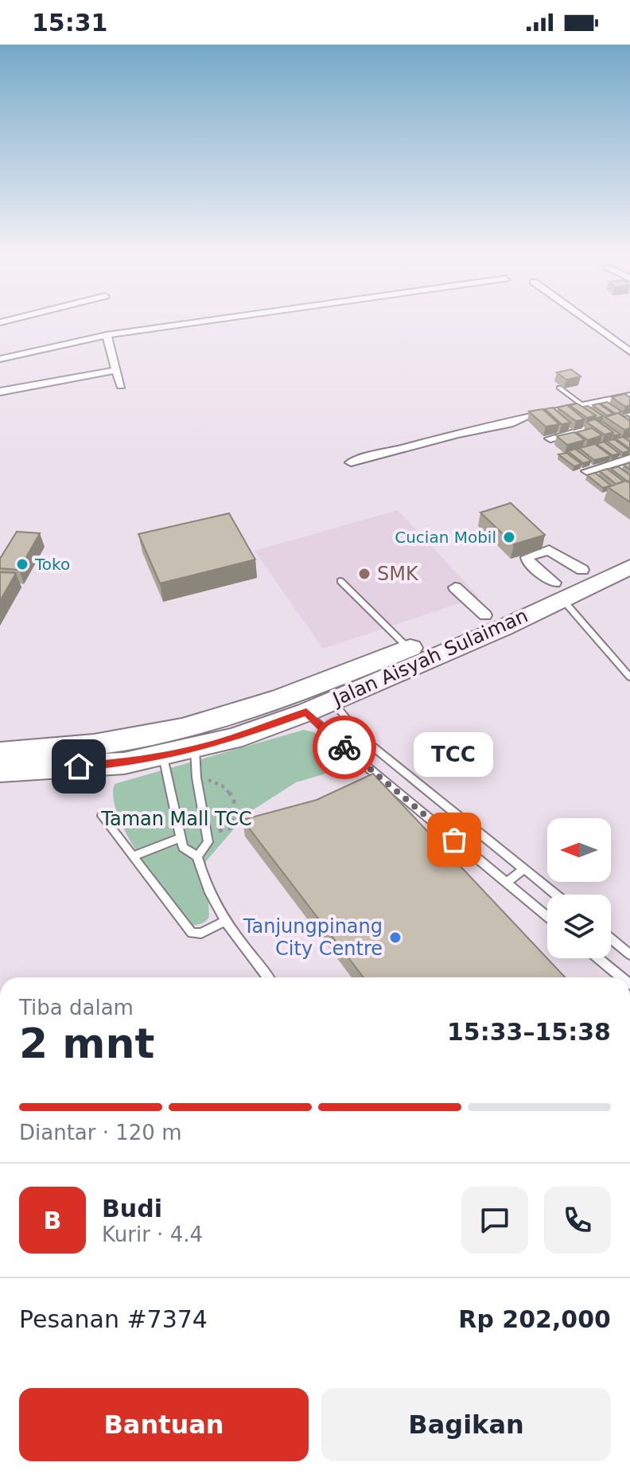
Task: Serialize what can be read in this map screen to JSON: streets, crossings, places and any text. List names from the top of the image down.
{
  "streets": {
    "highway": ["Jalan Aisyah Sulaiman"]
  },
  "parks": ["Taman Mall TCC"],
  "places": [
    "Cucian Mobil",
    "Toko",
    "SMK",
    "TCC",
    "Tanjungpinang City Centre"
  ],
  "north": "left",
  "page": {
    "status": "15:31",
    "bubble": "TCC",
    "heading": ["2 mnt", "Tiba dalam", "15:33–15:38"],
    "panel": [
      "Budi",
      "Kurir · 4.4",
      "Pesanan #7374",
      "Rp 202,000"
    ],
    "bar": "Diantar · 120 m",
    "round": "B",
    "buttons": ["Bantuan", "Bagikan"]
  }
}
